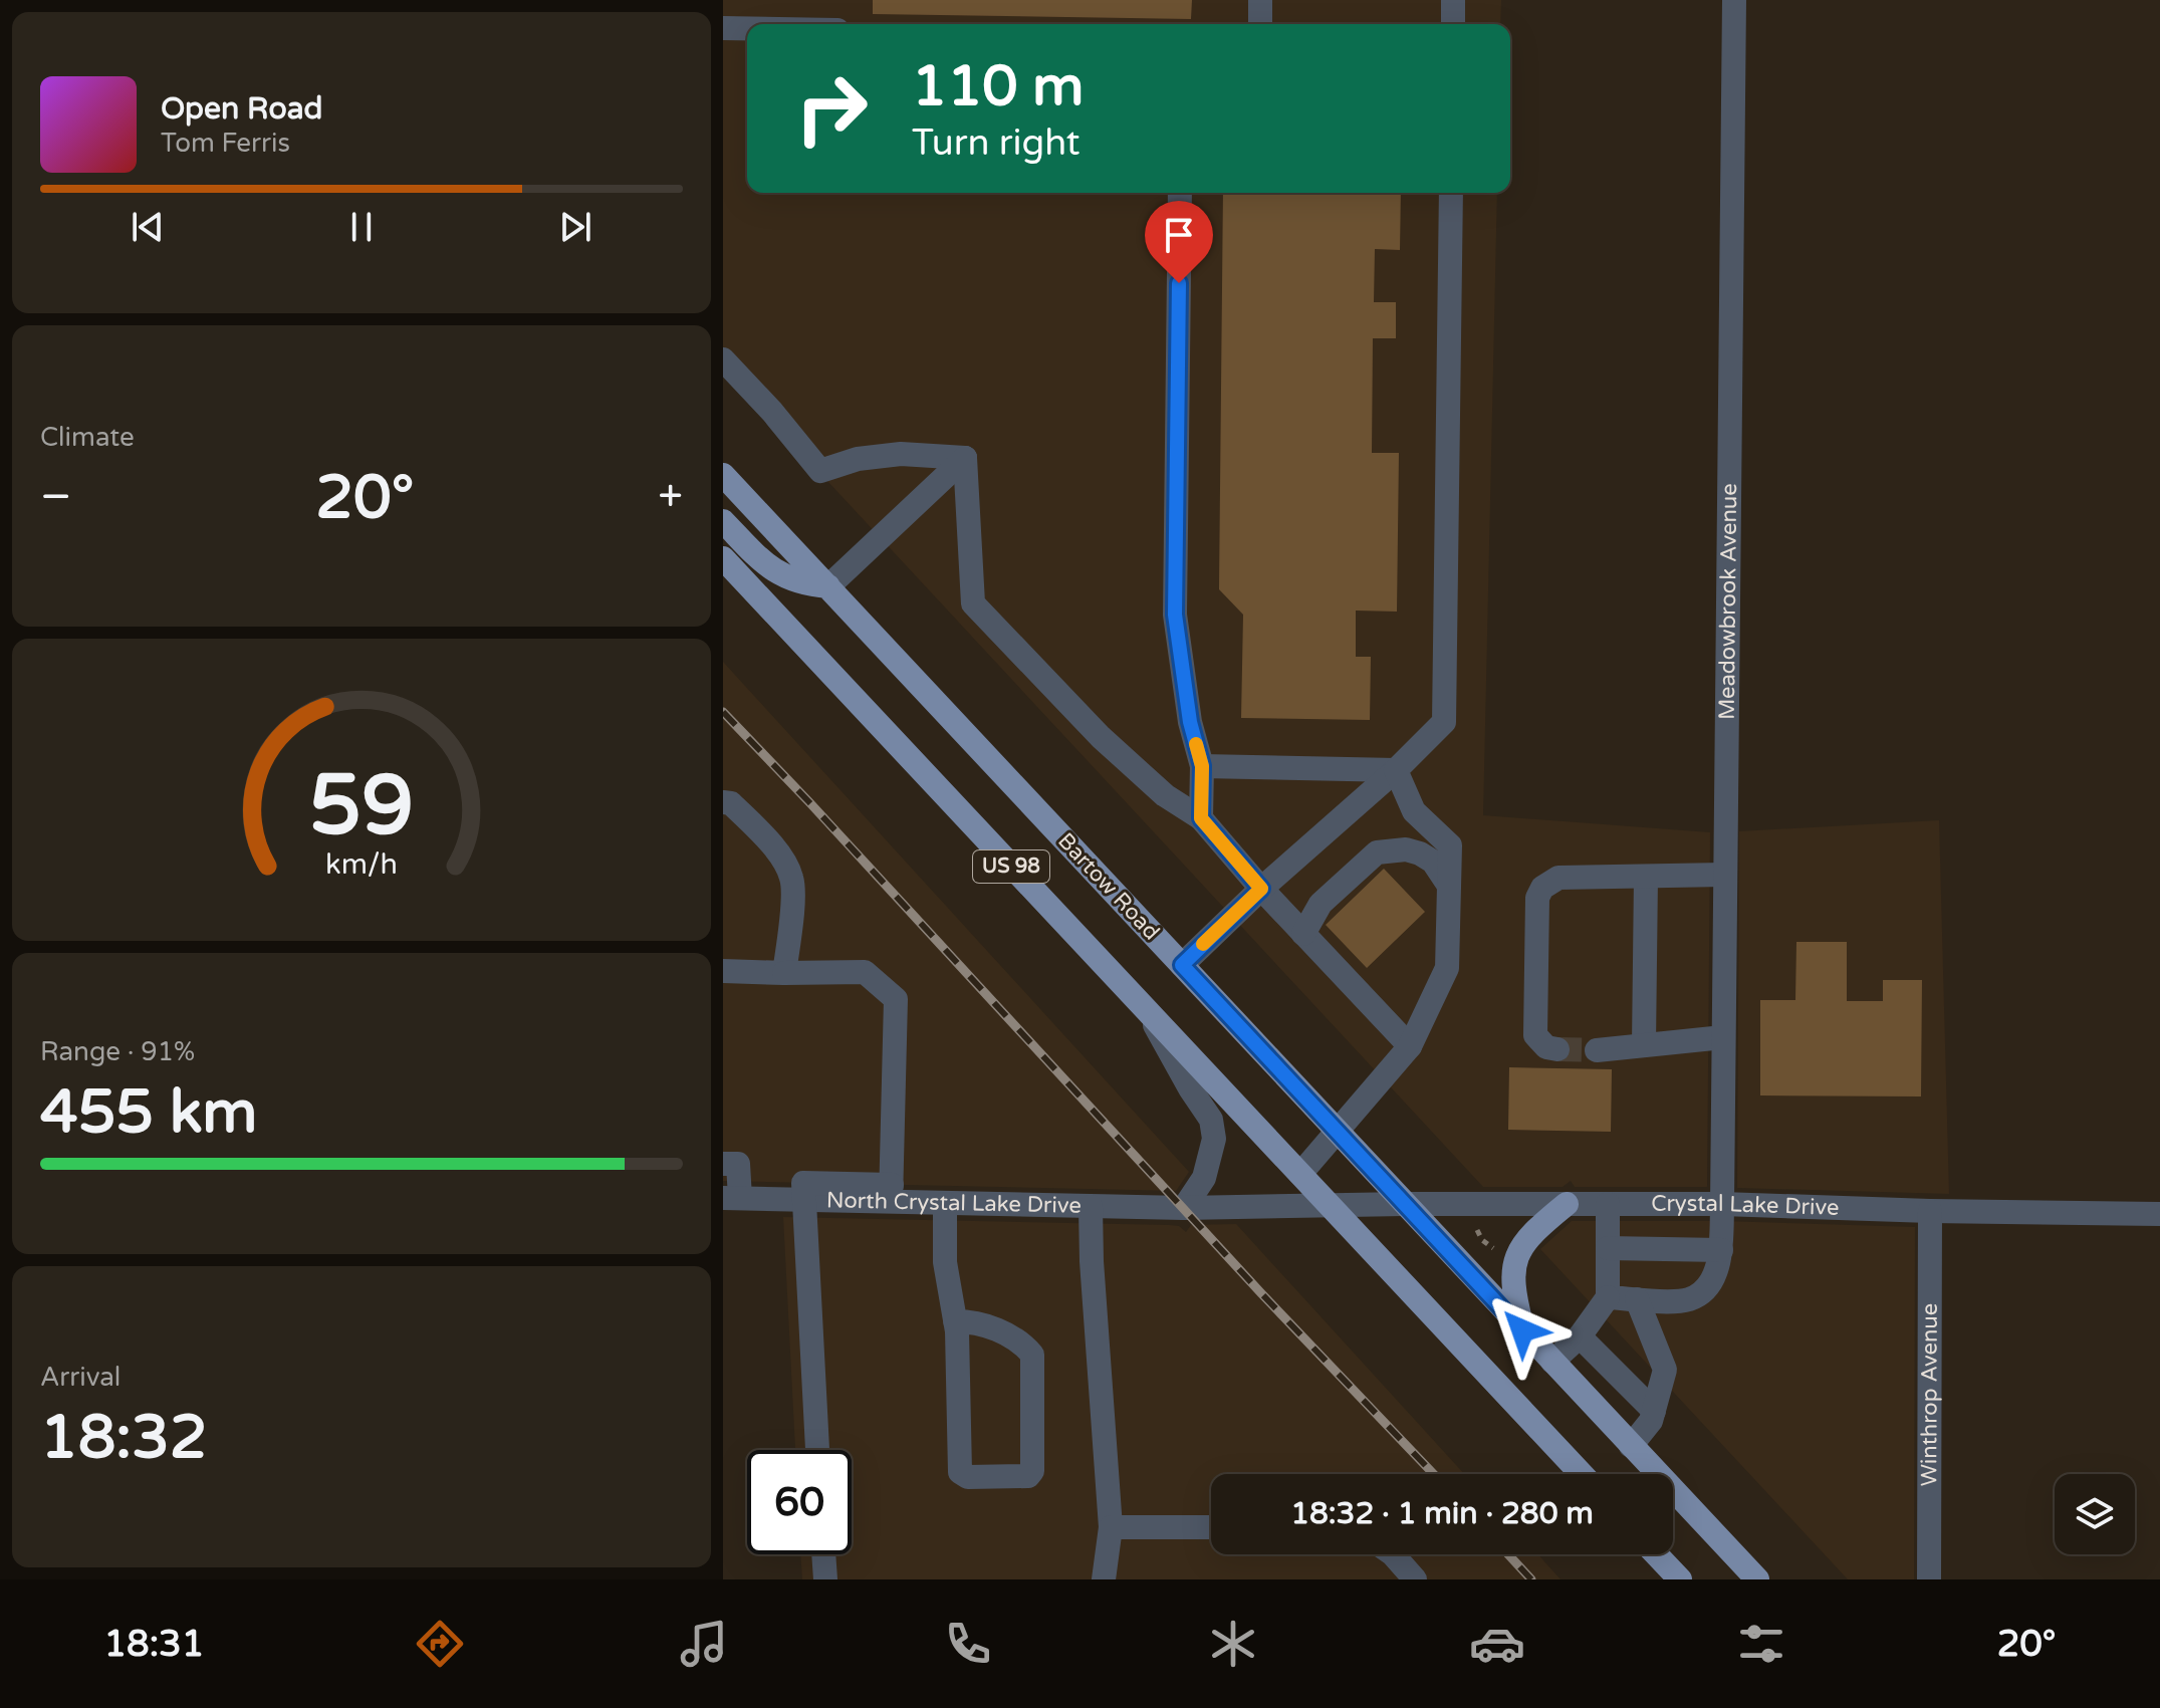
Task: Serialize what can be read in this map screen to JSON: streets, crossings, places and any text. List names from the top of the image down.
{
  "streets": {
    "main road": ["US 98", "Bartow Road"],
    "street": [
      "Meadowbrook Avenue",
      "North Crystal Lake Drive",
      "Crystal Lake Drive",
      "Winthrop Avenue"
    ]
  },
  "crossings": [
    ["Meadowbrook Avenue", "Crystal Lake Drive"],
    ["US 98", "North Crystal Lake Drive"],
    ["US 98", "Crystal Lake Drive"],
    ["Bartow Road", "Crystal Lake Drive"],
    ["North Crystal Lake Drive", "Crystal Lake Drive"],
    ["Crystal Lake Drive", "Winthrop Avenue"]
  ],
  "page": {
    "turn": ["110 m", "Turn right"],
    "song": ["Open Road", "Tom Ferris"],
    "tile": [
      "Climate",
      ["Range · 91%", "455 km"],
      ["Arrival", "18:32"]
    ],
    "heat": ["−", "20°", "+"],
    "limit": "60",
    "trip": "18:32 · 1 min · 280 m",
    "tabs": ["18:31", "20°"],
    "gauge": ["59", "km/h"]
  }
}
